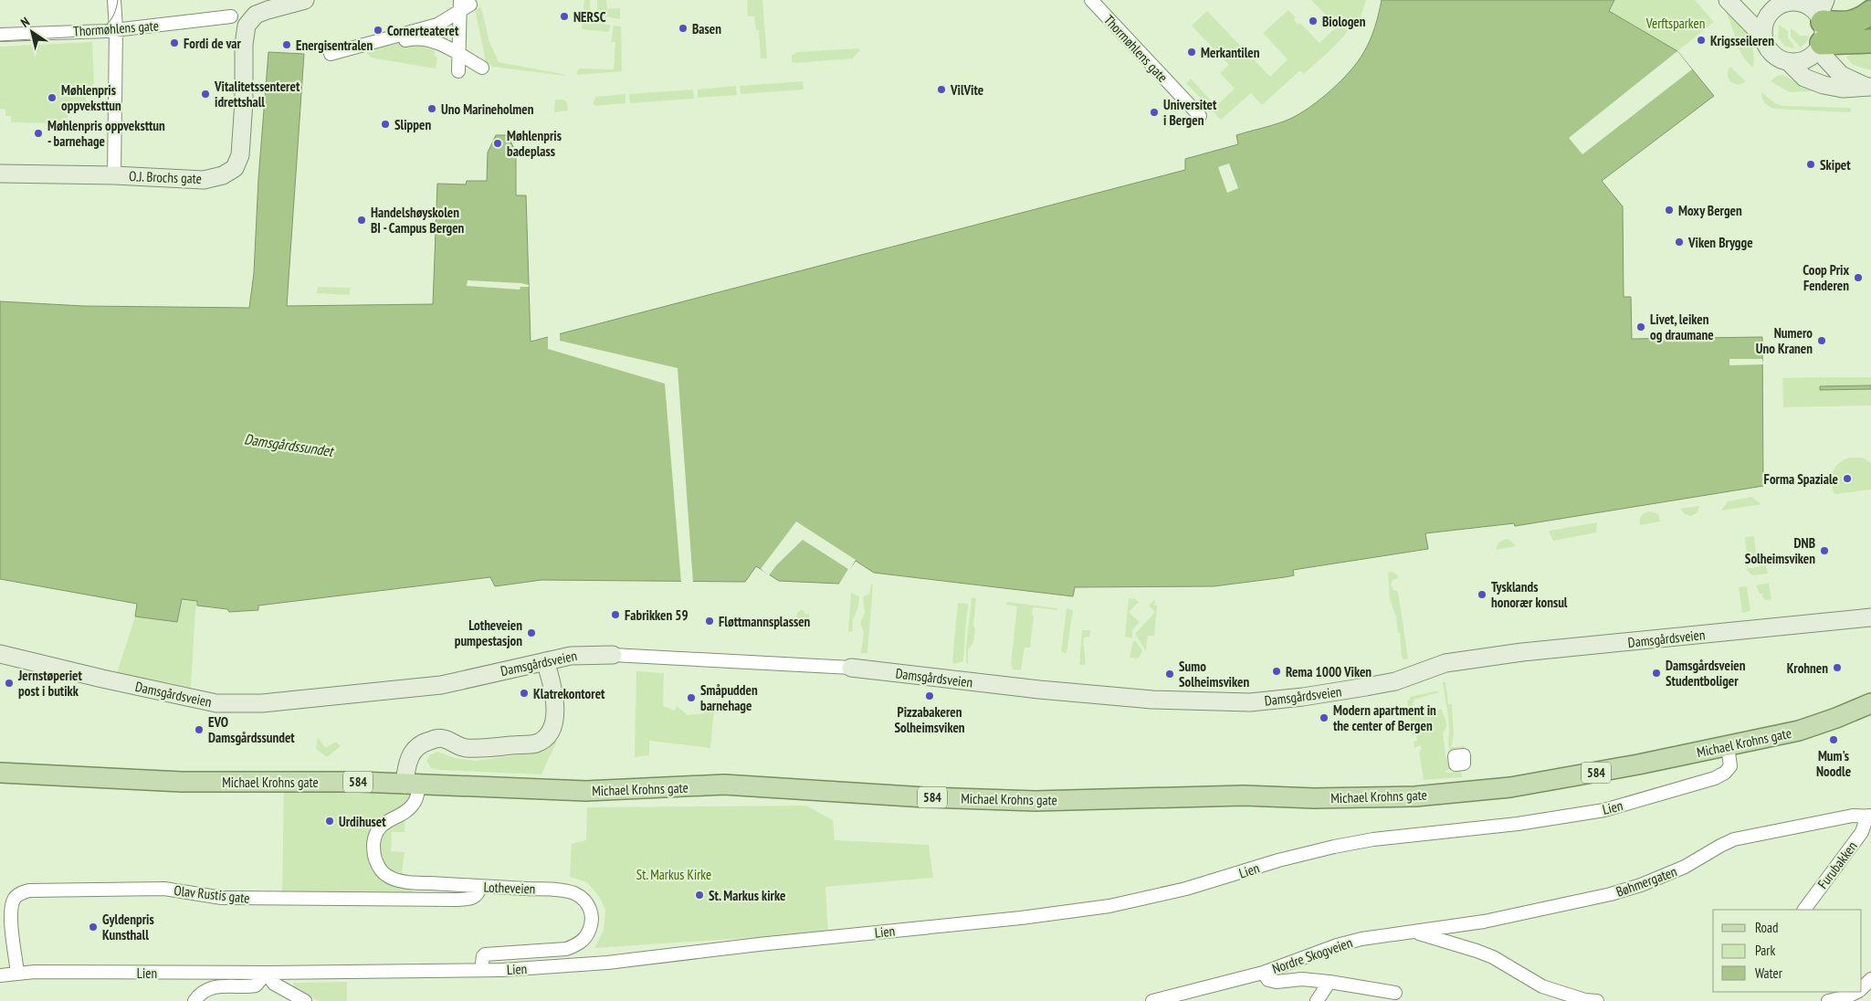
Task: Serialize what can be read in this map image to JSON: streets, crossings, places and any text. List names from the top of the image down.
{
  "streets": {
    "main road": ["Michael Krohns gate", "584"],
    "street": [
      "Thormøhlens gate",
      "O.J. Brochs gate",
      "Damsgårdsveien",
      "Lien",
      "Furubakken",
      "Bøhmergaten",
      "Lotheveien",
      "Olav Rustis gate",
      "Nordre Skogveien"
    ]
  },
  "crossings": [
    ["Damsgårdsveien", "Lotheveien"],
    ["Michael Krohns gate", "Lien"],
    ["Michael Krohns gate", "Lotheveien"],
    ["Lien", "Lotheveien"],
    ["Lien", "Olav Rustis gate"],
    ["Furubakken", "Bøhmergaten"],
    ["Bøhmergaten", "Nordre Skogveien"],
    ["Lotheveien", "Olav Rustis gate"]
  ],
  "water": ["Damsgårdssundet"],
  "parks": ["Verftsparken", "St. Markus Kirke"],
  "places": [
    "NERSC",
    "Biologen",
    "Basen",
    "Cornerteateret",
    "Krigsseileren",
    "Fordi de var",
    "Energisentralen",
    "Merkantilen",
    "VilVite",
    "Vitalitetssenteret idrettshall",
    "Møhlenpris oppveksttun",
    "Uno Marineholmen",
    "Universitet i Bergen",
    "Slippen",
    "Møhlenpris oppveksttun - barnehage",
    "Møhlenpris badeplass",
    "Skipet",
    "Moxy Bergen",
    "Handelshøyskolen BI - Campus Bergen",
    "Viken Brygge",
    "Coop Prix Fenderen",
    "Livet, leiken og draumane",
    "Numero Uno Kranen",
    "Forma Spaziale",
    "DNB Solheimsviken",
    "Tysklands honorær konsul",
    "Fabrikken 59",
    "Fløttmannsplassen",
    "Lotheveien pumpestasjon",
    "Krohnen",
    "Rema 1000 Viken",
    "Damsgårdsveien Studentboliger",
    "Sumo Solheimsviken",
    "Jernstøperiet post i butikk",
    "Klatrekontoret",
    "Pizzabakeren Solheimsviken",
    "Småpudden barnehage",
    "Modern apartment in the center of Bergen",
    "EVO Damsgårdssundet",
    "Mum's Noodle",
    "Urdihuset",
    "St. Markus kirke",
    "Gyldenpris Kunsthall"
  ],
  "legend": ["Road", "Park", "Water"],
  "north": "top left"
}
